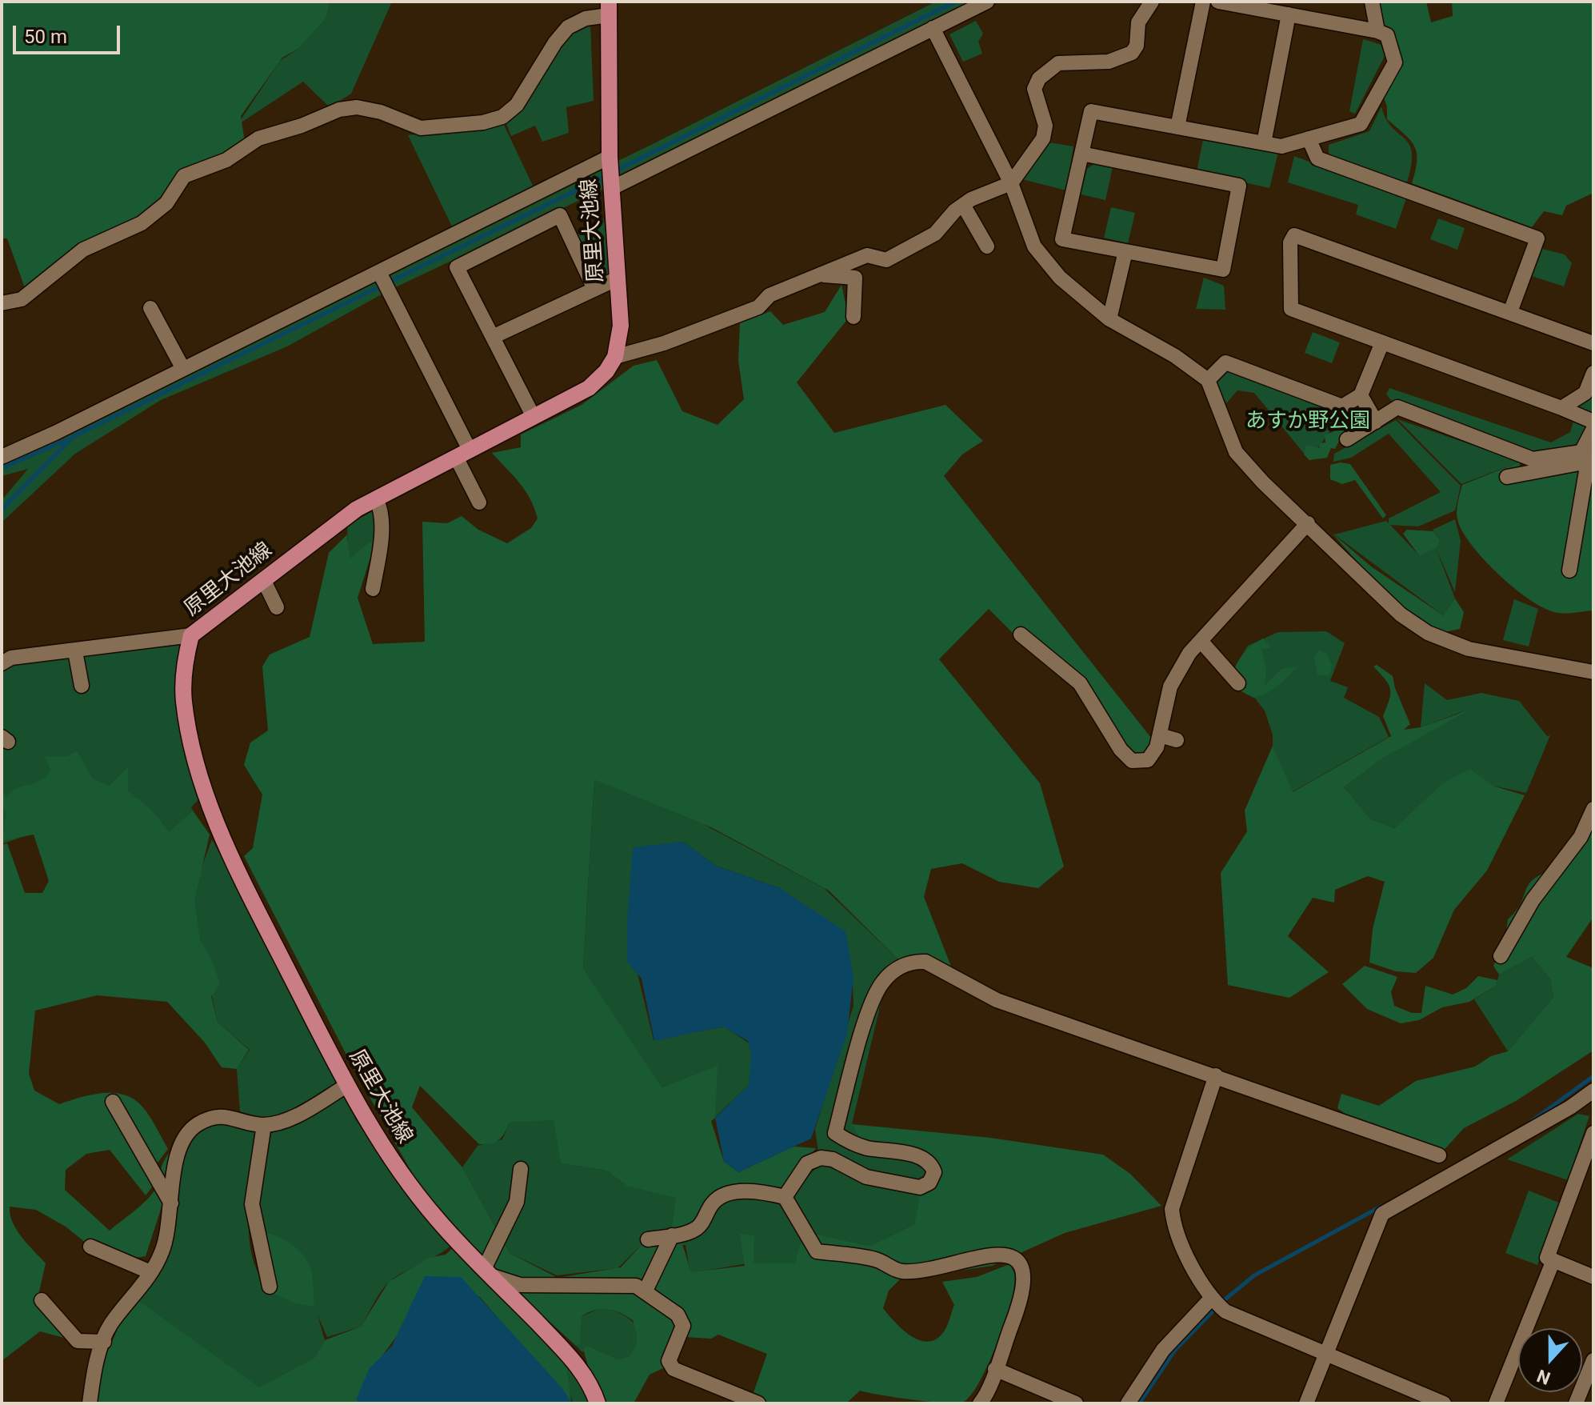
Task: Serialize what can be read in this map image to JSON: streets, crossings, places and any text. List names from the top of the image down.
{
  "streets": {
    "main road": ["原里大池線"]
  },
  "parks": ["あすか野公園"],
  "scale_bar": "50 m",
  "north": "bottom"
}
